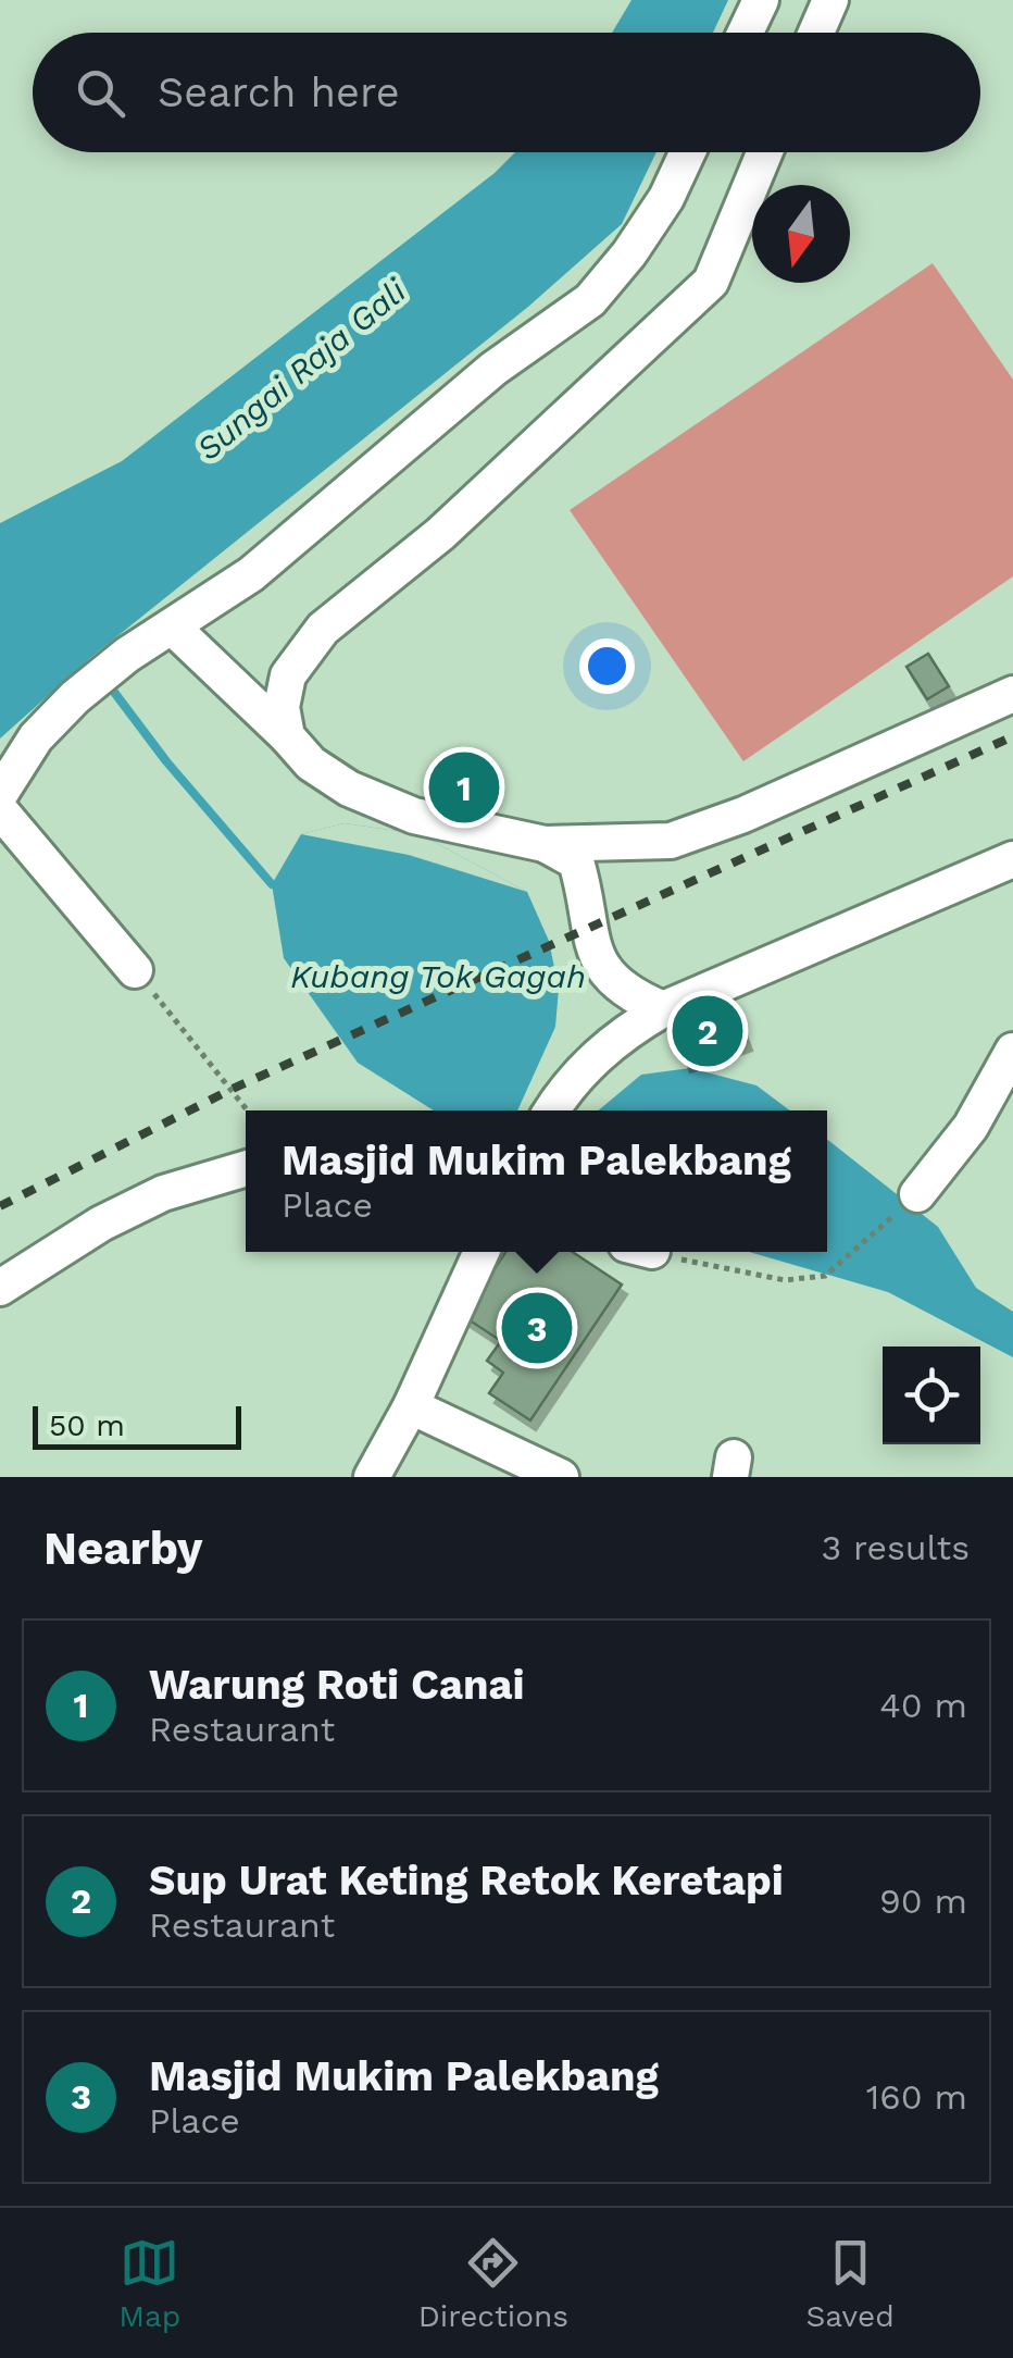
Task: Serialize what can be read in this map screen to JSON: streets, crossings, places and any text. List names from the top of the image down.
{
  "water": ["Sungai Raja Gali", "Kubang Tok Gagah"],
  "scale_bar": "50 m",
  "north": "bottom",
  "page": {
    "search": "Search here",
    "pins": ["1", "2", "3"],
    "popup": ["Masjid Mukim Palekbang", "Place"],
    "scale": "50 m",
    "heading": ["Nearby", "3 results"],
    "list": [
      {
        "mark": "1",
        "name": "Warung Roti Canai",
        "note": "Restaurant",
        "value": "40 m"
      },
      {
        "mark": "2",
        "name": "Sup Urat Keting Retok Keretapi",
        "note": "Restaurant",
        "value": "90 m"
      },
      {
        "mark": "3",
        "name": "Masjid Mukim Palekbang",
        "note": "Place",
        "value": "160 m"
      }
    ],
    "nav": ["Map", "Directions", "Saved"]
  }
}
